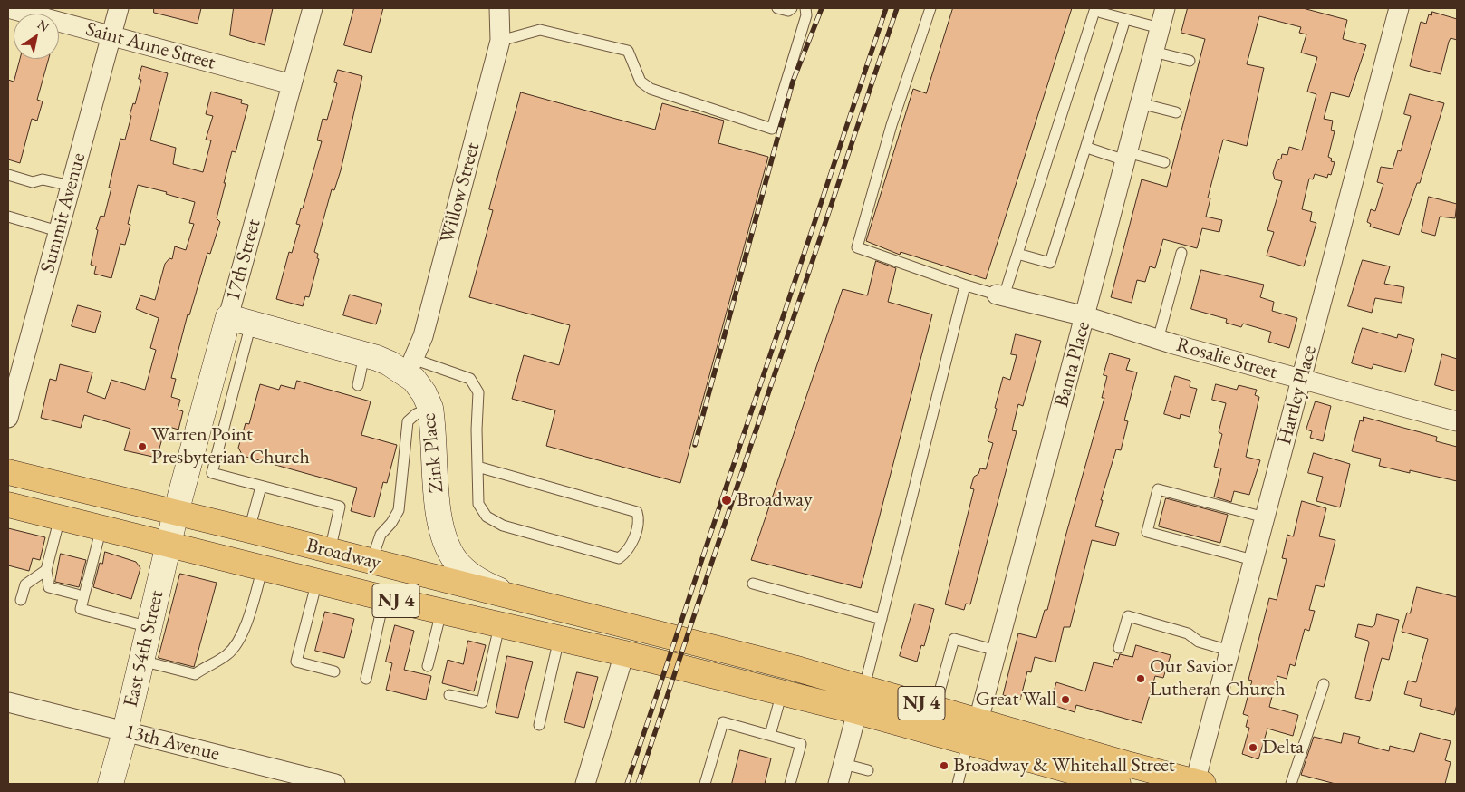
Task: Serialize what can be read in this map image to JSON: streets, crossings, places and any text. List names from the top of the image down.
{
  "streets": {
    "main road": ["Broadway", "NJ 4"],
    "street": [
      "Saint Anne Street",
      "Willow Street",
      "Summit Avenue",
      "17th Street",
      "Rosalie Street",
      "Banta Place",
      "Hartley Place",
      "Zink Place",
      "East 54th Street",
      "13th Avenue"
    ]
  },
  "crossings": [
    ["Saint Anne Street", "Summit Avenue"],
    ["Saint Anne Street", "17th Street"],
    ["Willow Street", "Zink Place"],
    ["17th Street", "Zink Place"],
    ["17th Street", "Broadway"],
    ["17th Street", "East 54th Street"],
    ["Rosalie Street", "Banta Place"],
    ["Rosalie Street", "Hartley Place"],
    ["Banta Place", "Broadway"],
    ["Hartley Place", "Broadway"],
    ["Zink Place", "Broadway"],
    ["Broadway", "East 54th Street"],
    ["East 54th Street", "13th Avenue"]
  ],
  "places": [
    "Warren Point Presbyterian Church",
    "Broadway",
    "Our Savior Lutheran Church",
    "Great Wall",
    "Delta",
    "Broadway & Whitehall Street"
  ],
  "north": "top right"
}
